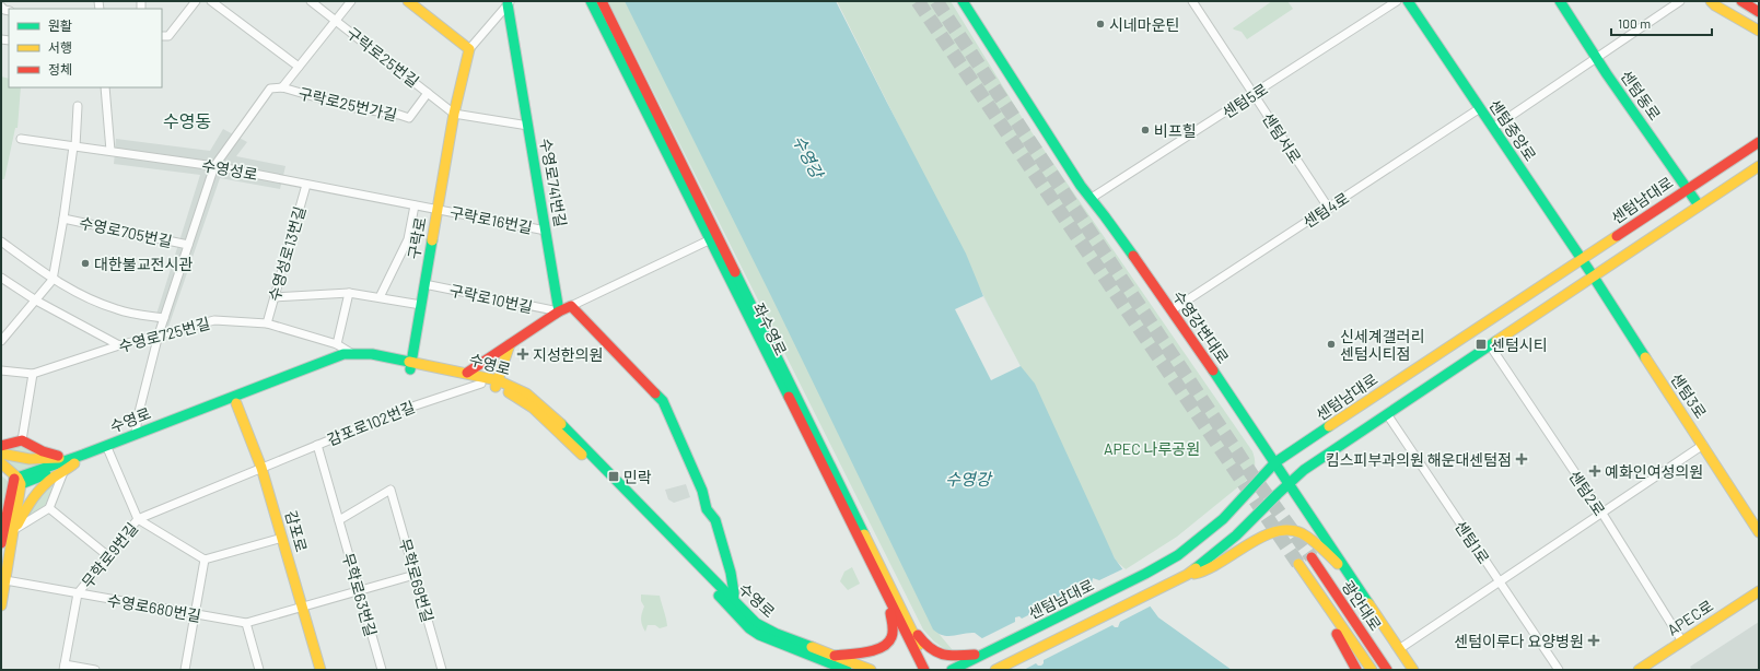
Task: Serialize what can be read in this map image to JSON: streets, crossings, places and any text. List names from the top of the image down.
{
  "streets": {
    "main road": [
      "센텀동로",
      "센텀중앙로",
      "수영로741번길",
      "센텀남대로",
      "구락로",
      "수영강변대로",
      "좌수영로",
      "수영로",
      "센텀3로",
      "감포로",
      "광안대로",
      "APEC로"
    ],
    "street": [
      "구락로25번길",
      "센텀5로",
      "구락로25번가길",
      "센텀서로",
      "수영성로",
      "센텀4로",
      "구락로16번길",
      "수영로705번길",
      "수영성로13번길",
      "구락로10번길",
      "수영로725번길",
      "감포로102번길",
      "센텀2로",
      "센텀1로",
      "무학로9번길",
      "무학로69번길",
      "무학로63번길",
      "수영로680번길"
    ]
  },
  "crossings": [
    ["구락로25번길", "구락로25번가길"],
    ["구락로25번길", "구락로"],
    ["센텀동로", "센텀남대로"],
    ["센텀5로", "센텀서로"],
    ["센텀5로", "수영강변대로"],
    ["구락로25번가길", "수영로705번길"],
    ["센텀중앙로", "센텀남대로"],
    ["센텀중앙로", "센텀4로"],
    ["센텀중앙로", "센텀3로"],
    ["센텀서로", "센텀4로"],
    ["수영성로", "구락로16번길"],
    ["수영성로", "수영로705번길"],
    ["수영성로", "구락로"],
    ["수영성로", "수영성로13번길"],
    ["수영로741번길", "구락로16번길"],
    ["수영로741번길", "구락로10번길"],
    ["센텀남대로", "수영강변대로"],
    ["센텀4로", "수영강변대로"],
    ["구락로16번길", "구락로"],
    ["수영로705번길", "수영로725번길"],
    ["수영로705번길", "수영로"],
    ["구락로", "구락로10번길"],
    ["구락로", "수영로"],
    ["수영성로13번길", "수영로725번길"],
    ["수영로725번길", "수영로"],
    ["수영로", "감포로102번길"],
    ["수영로", "감포로"],
    ["감포로102번길", "감포로"],
    ["감포로102번길", "무학로9번길"],
    ["감포로102번길", "무학로63번길"],
    ["센텀2로", "APEC로"],
    ["감포로", "무학로9번길"],
    ["감포로", "수영로680번길"],
    ["무학로9번길", "수영로680번길"],
    ["무학로69번길", "무학로63번길"],
    ["무학로69번길", "수영로680번길"],
    ["무학로63번길", "수영로680번길"]
  ],
  "districts": ["수영동"],
  "water": ["수영강"],
  "parks": ["APEC 나루공원"],
  "places": {
    "other": [
      "시네마운틴",
      "비프힐",
      "대한불교전시관",
      "신세계갤러리 센텀시티점"
    ],
    "transit": ["센텀시티", "민락"],
    "health": [
      "지성한의원",
      "킴스피부과의원 해운대센텀점",
      "예화인여성의원",
      "센텀이루다 요양병원"
    ]
  },
  "legend": ["원활", "서행", "정체"],
  "scale_bar": "100 m"
}
